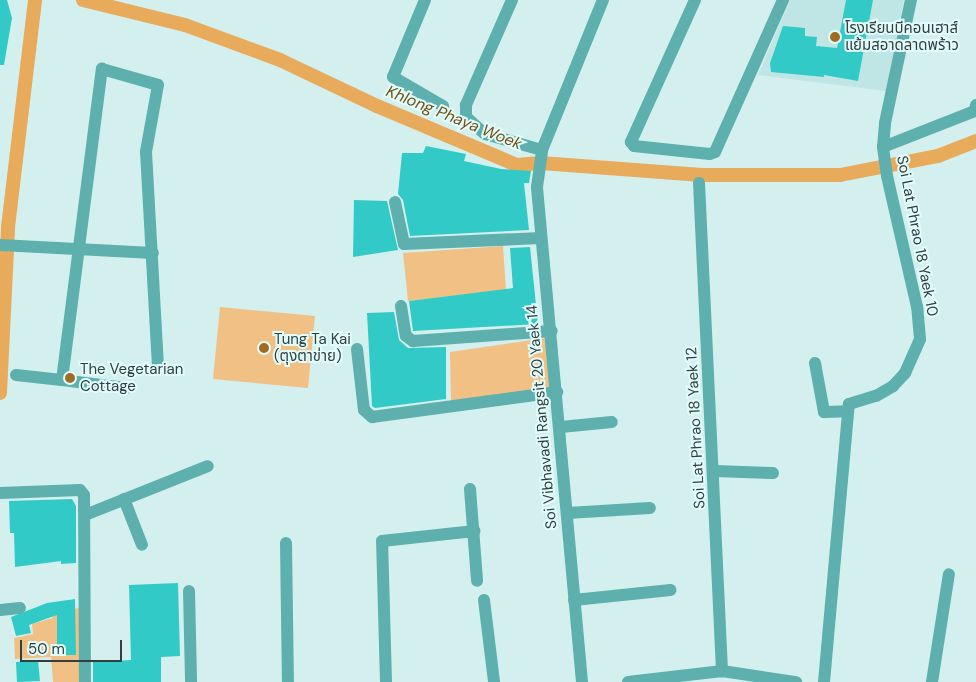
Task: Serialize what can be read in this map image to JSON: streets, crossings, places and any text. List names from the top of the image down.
{
  "streets": {
    "street": ["Soi Lat Phrao 18 Yaek 10", "Soi Vibhavadi Rangsit 20 Yaek 14", "Soi Lat Phrao 18 Yaek 12"]
  },
  "water": ["Khlong Phaya Woek"],
  "places": ["โรงเรียนบีคอนเฮาส์ แย้มสอาดลาดพร้าว", "Tung Ta Kai (ตุงตาข่าย)", "The Vegetarian Cottage"],
  "scale_bar": "50 m"
}
